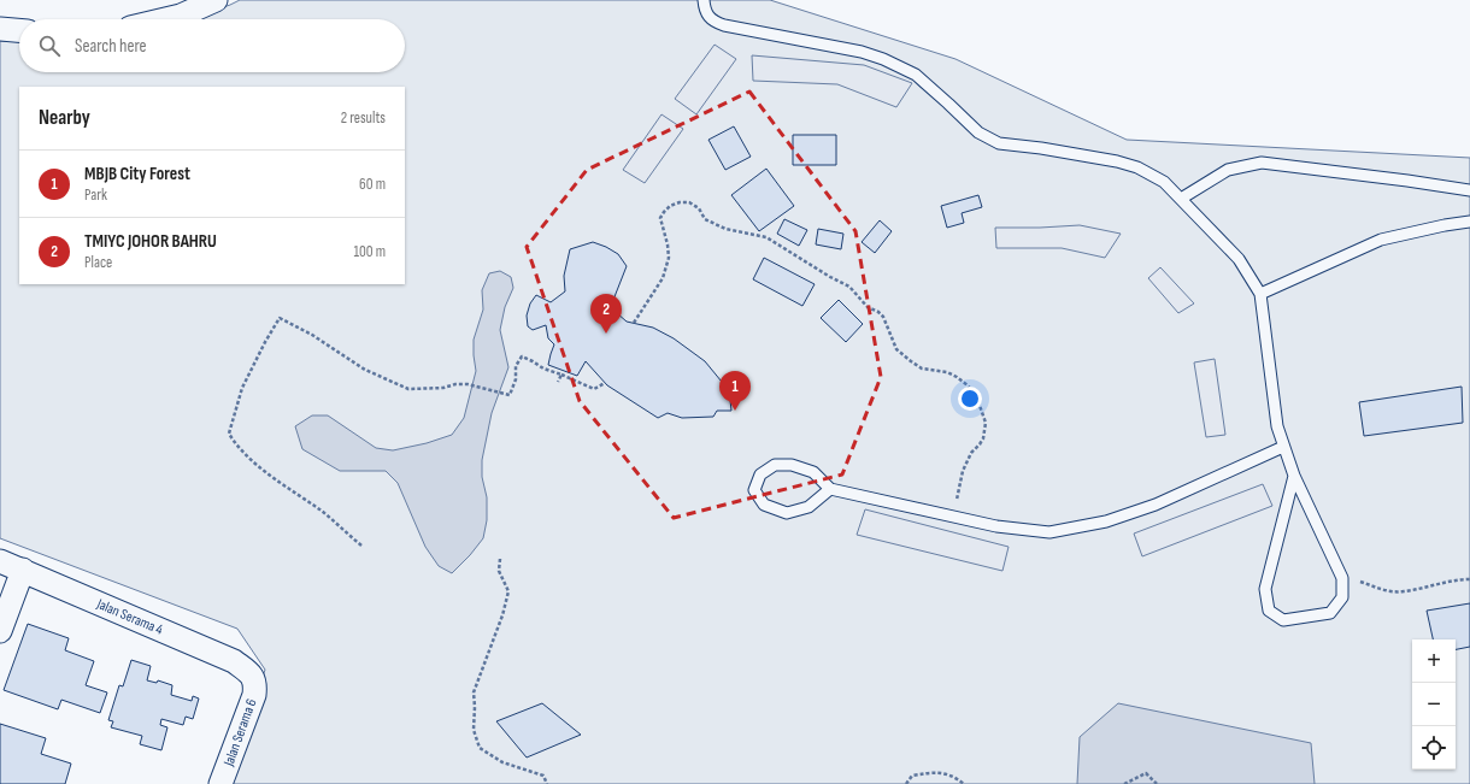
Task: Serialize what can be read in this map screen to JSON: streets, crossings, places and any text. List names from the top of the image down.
{
  "streets": {
    "street": ["Jalan Serama 4", "Jalan Serama 6"]
  },
  "crossings": [
    ["Jalan Serama 4", "Jalan Serama 6"]
  ],
  "page": {
    "search": "Search here",
    "heading": ["Nearby", "2 results"],
    "list": [
      {
        "mark": "1",
        "name": "MBJB City Forest",
        "note": "Park",
        "value": "60 m"
      },
      {
        "mark": "2",
        "name": "TMIYC JOHOR BAHRU",
        "note": "Place",
        "value": "100 m"
      }
    ],
    "pins": ["2", "1"],
    "map_buttons": ["+", "−"]
  }
}
